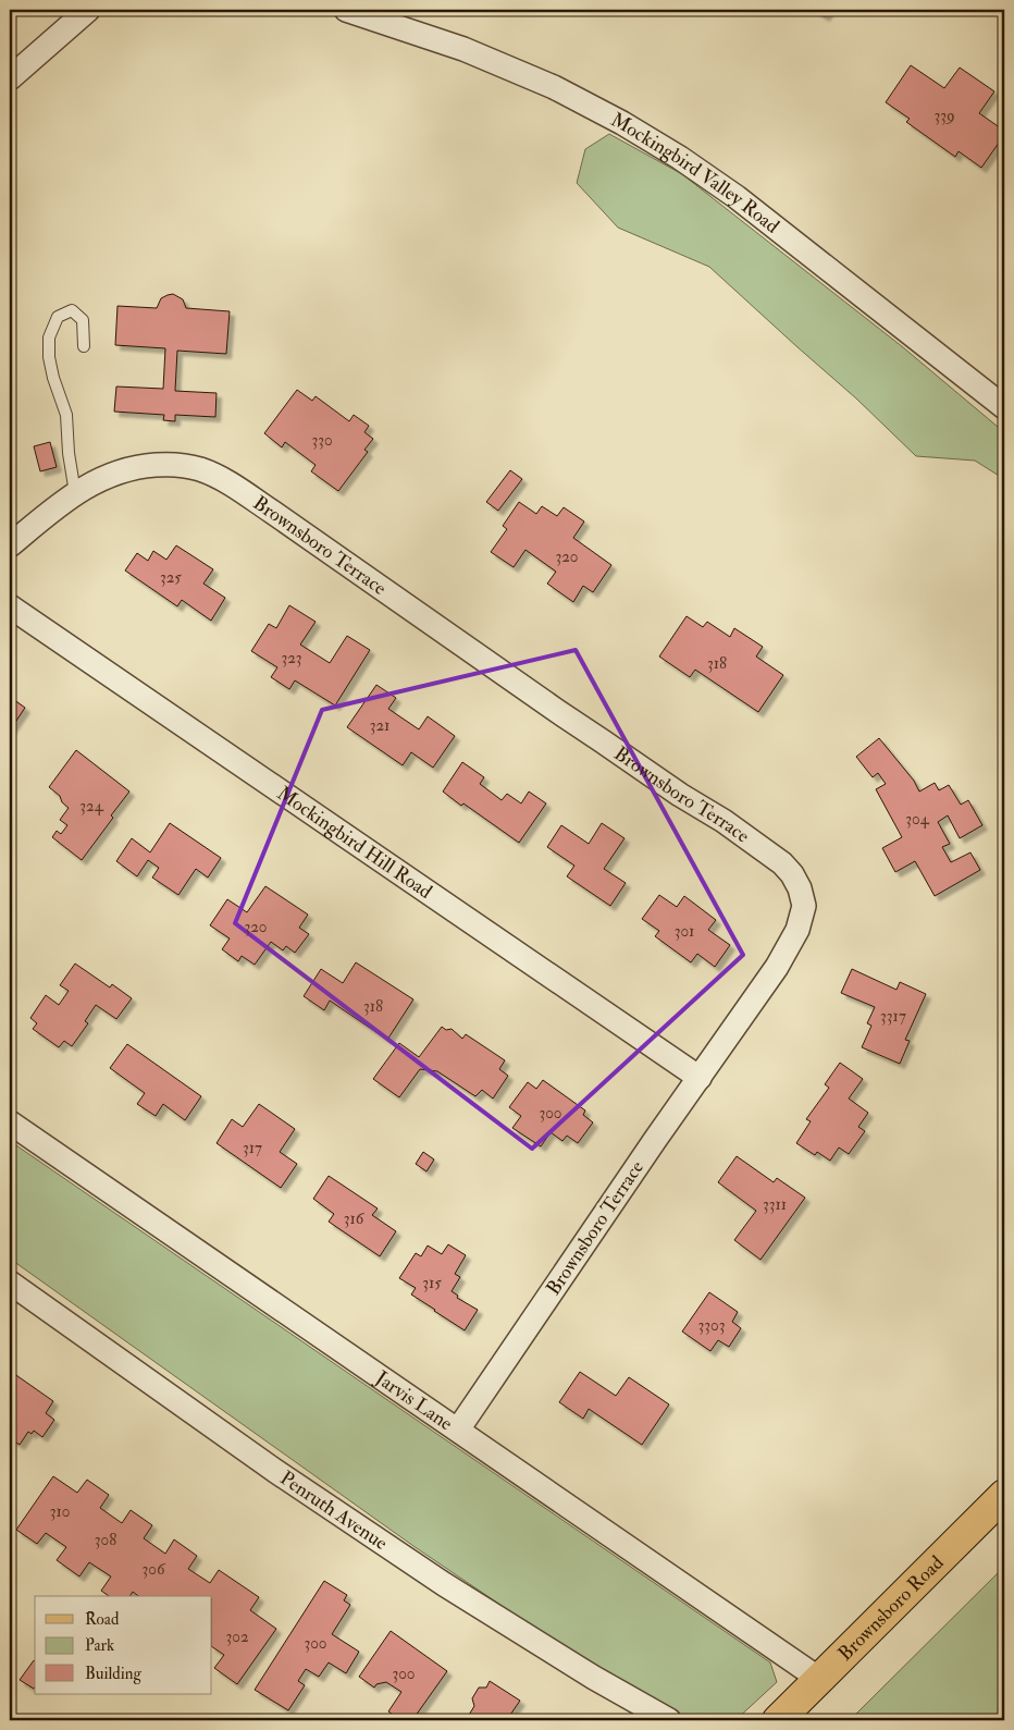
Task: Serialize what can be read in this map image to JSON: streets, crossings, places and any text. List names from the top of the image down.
{
  "streets": {
    "main road": ["Brownsboro Road"],
    "street": [
      "Mockingbird Valley Road",
      "Brownsboro Terrace",
      "Mockingbird Hill Road",
      "Jarvis Lane",
      "Penruth Avenue"
    ]
  },
  "crossings": [
    ["Brownsboro Terrace", "Mockingbird Hill Road"],
    ["Brownsboro Terrace", "Jarvis Lane"],
    ["Jarvis Lane", "Brownsboro Road"]
  ],
  "house_numbers": [
    "339",
    "330",
    "320",
    "325",
    "323",
    "318",
    "321",
    "324",
    "304",
    "320",
    "301",
    "318",
    "3317",
    "300",
    "317",
    "3311",
    "316",
    "315",
    "3303",
    "310",
    "308",
    "306",
    "302",
    "300",
    "300"
  ],
  "legend": ["Road", "Park", "Building"]
}
